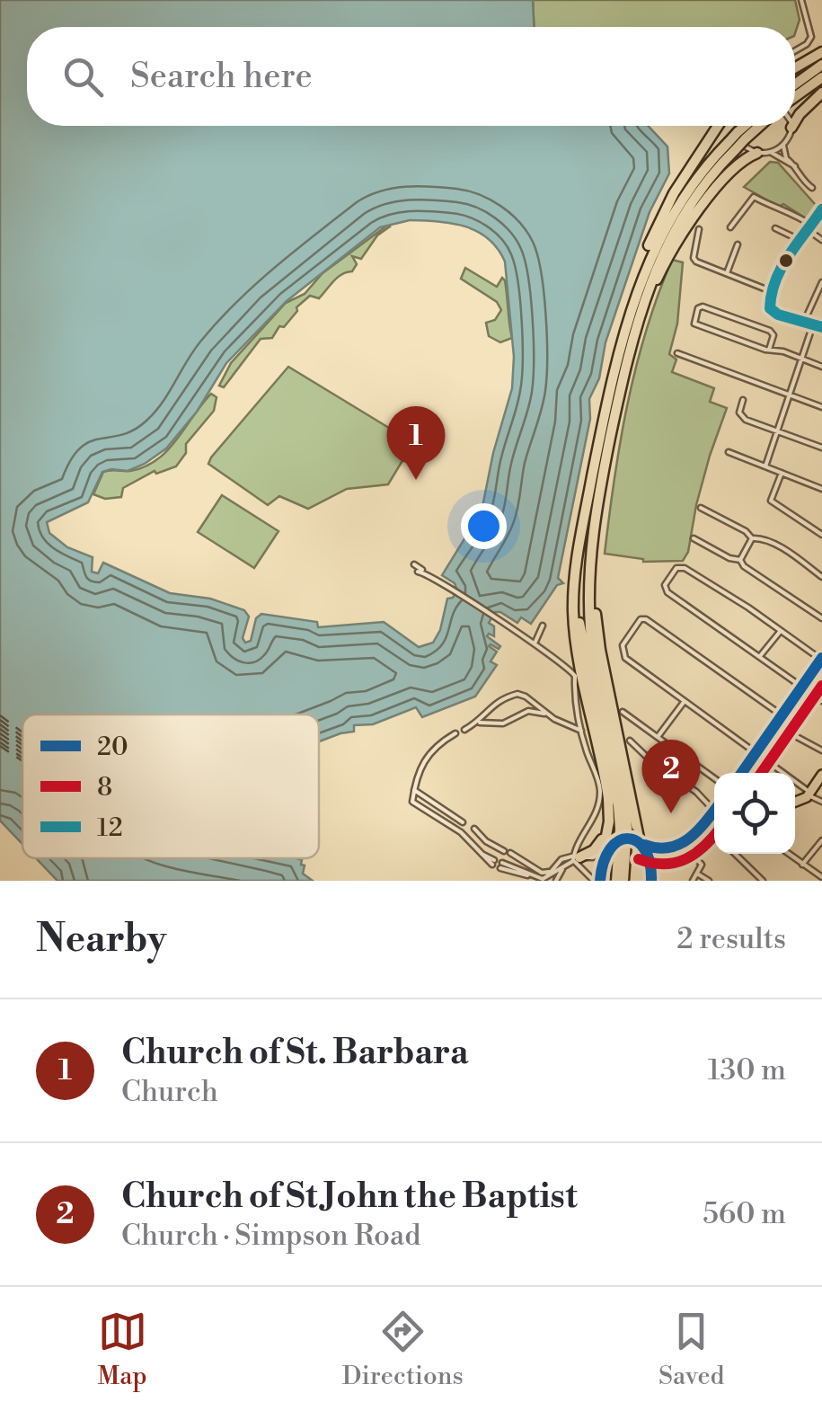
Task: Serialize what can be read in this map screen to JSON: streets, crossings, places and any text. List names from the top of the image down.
{
  "lines": ["transit line 12", "transit line 20", "transit line 8"],
  "legend": ["20", "8", "12"],
  "page": {
    "search": "Search here",
    "pins": ["1", "2"],
    "heading": ["Nearby", "2 results"],
    "list": [
      {
        "mark": "1",
        "name": "Church of St. Barbara",
        "note": "Church",
        "value": "130 m"
      },
      {
        "mark": "2",
        "name": "Church of St John the Baptist",
        "note": "Church · Simpson Road",
        "value": "560 m"
      }
    ],
    "nav": ["Map", "Directions", "Saved"]
  }
}
